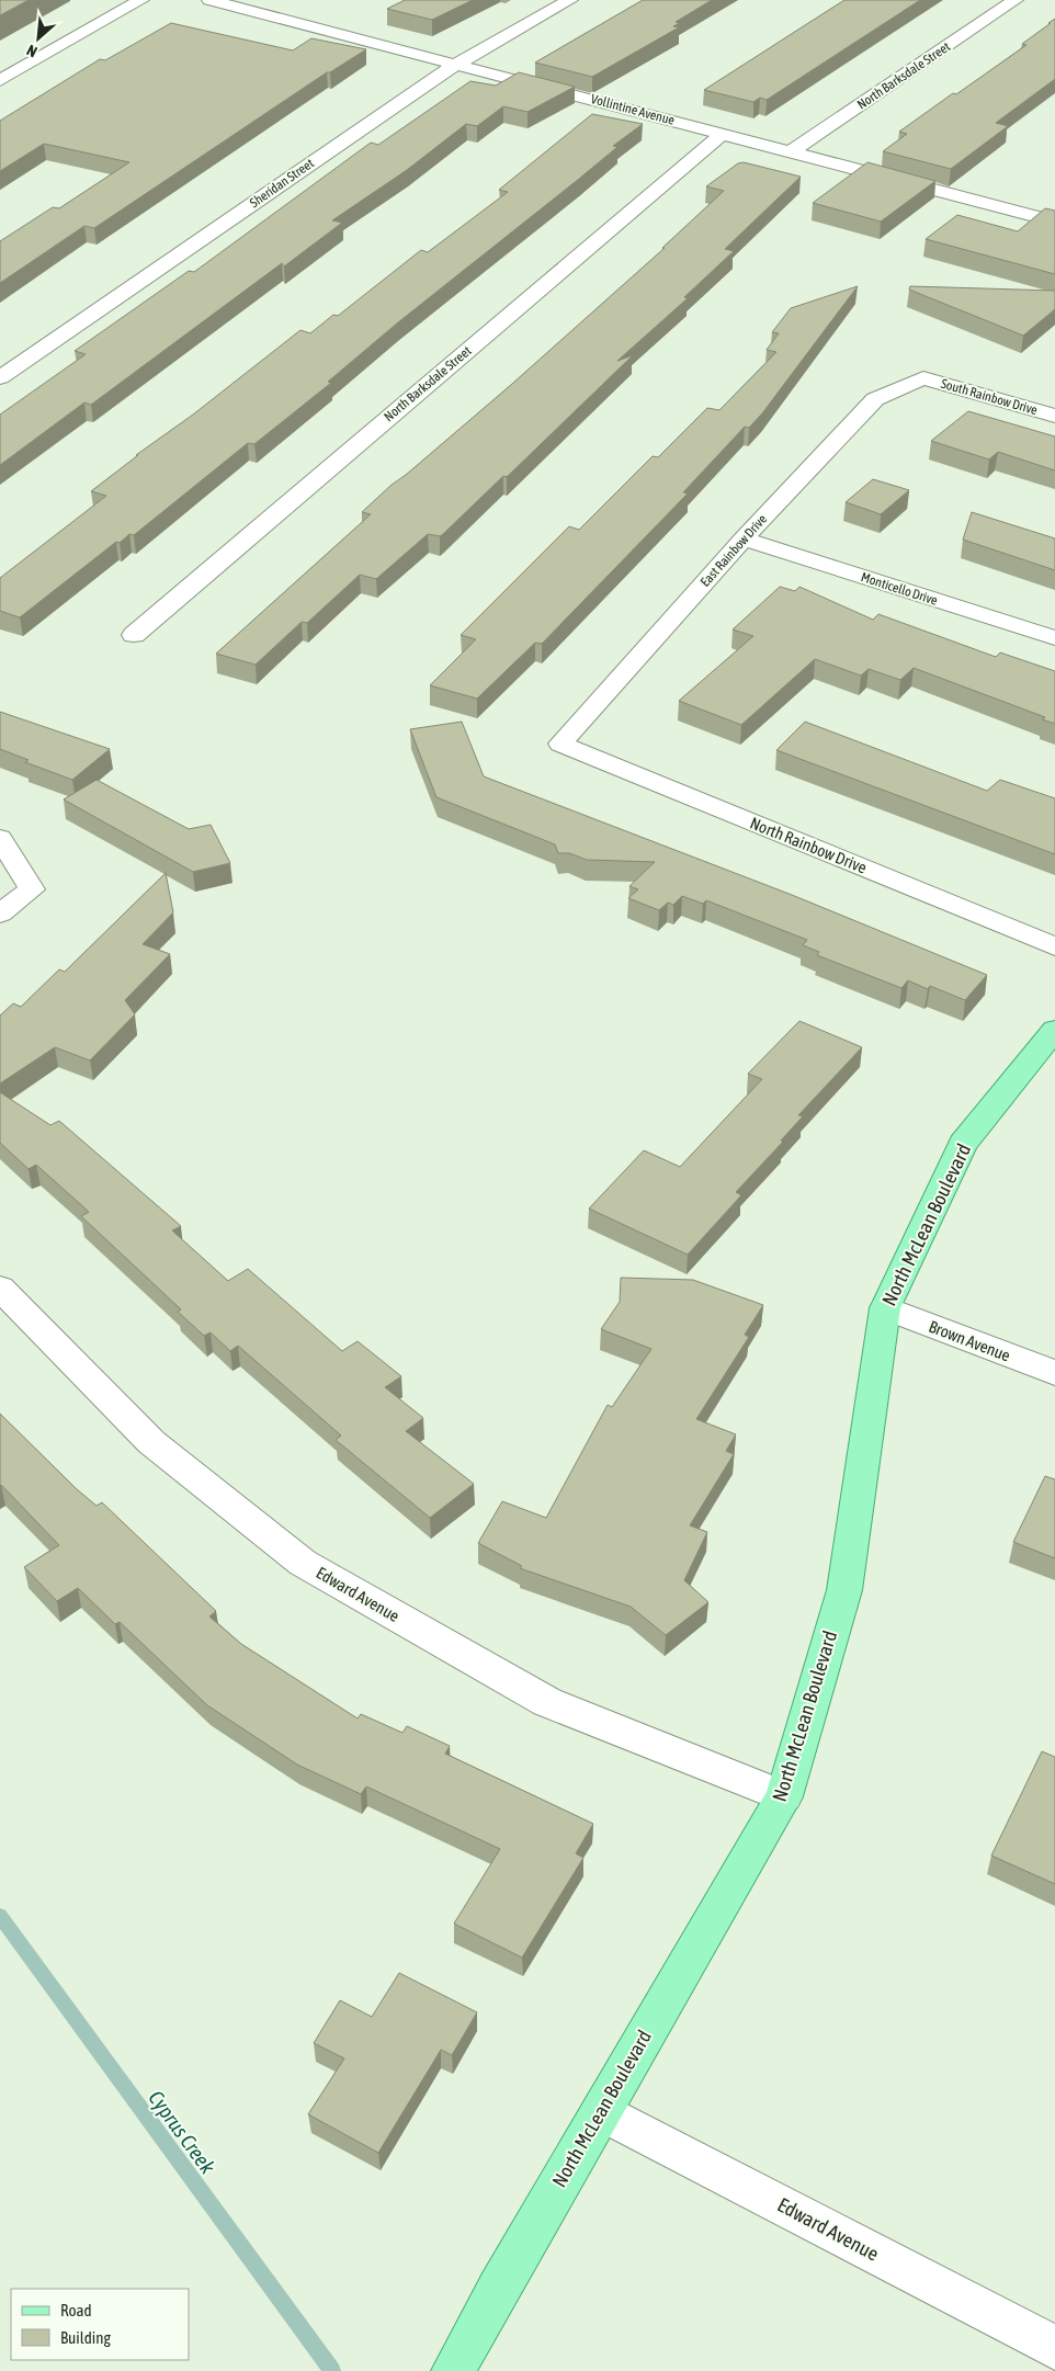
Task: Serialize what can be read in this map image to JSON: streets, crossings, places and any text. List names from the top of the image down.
{
  "streets": {
    "main road": ["North McLean Boulevard"],
    "street": [
      "North Barksdale Street",
      "Vollintine Avenue",
      "Sheridan Street",
      "South Rainbow Drive",
      "East Rainbow Drive",
      "Monticello Drive",
      "North Rainbow Drive",
      "Brown Avenue",
      "Edward Avenue"
    ]
  },
  "crossings": [
    ["North Barksdale Street", "Vollintine Avenue"],
    ["Vollintine Avenue", "Sheridan Street"],
    ["South Rainbow Drive", "East Rainbow Drive"],
    ["East Rainbow Drive", "Monticello Drive"],
    ["East Rainbow Drive", "North Rainbow Drive"],
    ["North McLean Boulevard", "Brown Avenue"],
    ["North McLean Boulevard", "Edward Avenue"]
  ],
  "water": ["Cyprus Creek"],
  "legend": ["Road", "Building"],
  "north": "bottom left"
}
